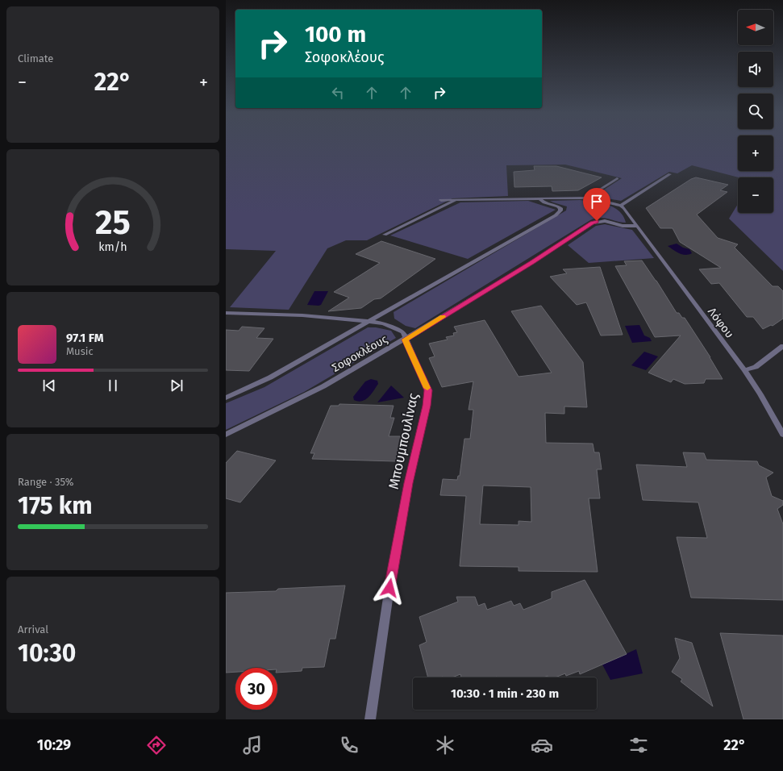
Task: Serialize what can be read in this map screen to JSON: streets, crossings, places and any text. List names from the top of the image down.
{
  "streets": {
    "street": ["Λόφου", "Σοφοκλέους", "Μπουμπουλίνας"]
  },
  "crossings": [
    ["Λόφου", "Σοφοκλέους"],
    ["Σοφοκλέους", "Μπουμπουλίνας"]
  ],
  "north": "left",
  "page": {
    "tile": [
      "Climate",
      ["Range · 35%", "175 km"],
      ["Arrival", "10:30"]
    ],
    "map_buttons": ["+", "−"],
    "turn": ["100 m", "Σοφοκλέους"],
    "heat": ["−", "22°", "+"],
    "song": ["97.1 FM", "Music"],
    "limit": "30",
    "trip": "10:30 · 1 min · 230 m",
    "tabs": ["10:29", "22°"],
    "gauge": ["25", "km/h"]
  }
}
